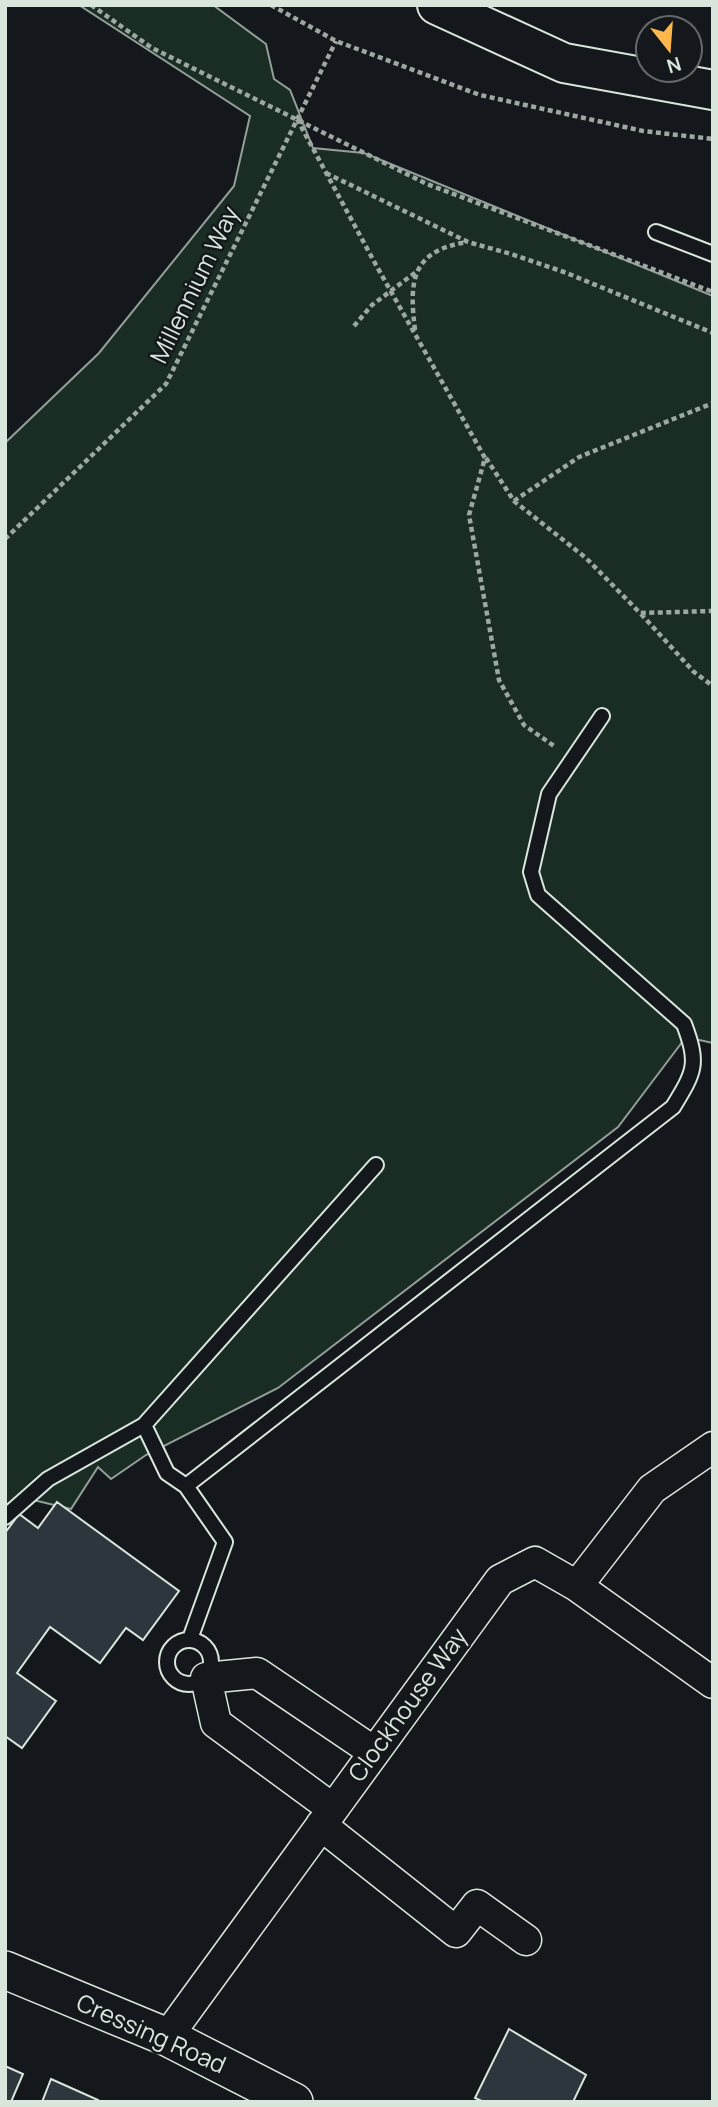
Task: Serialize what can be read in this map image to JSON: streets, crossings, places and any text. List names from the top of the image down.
{
  "streets": {
    "street": ["Clockhouse Way", "Cressing Road"],
    "path": ["Millennium Way"]
  },
  "crossings": [
    ["Clockhouse Way", "Cressing Road"]
  ],
  "north": "bottom"
}
